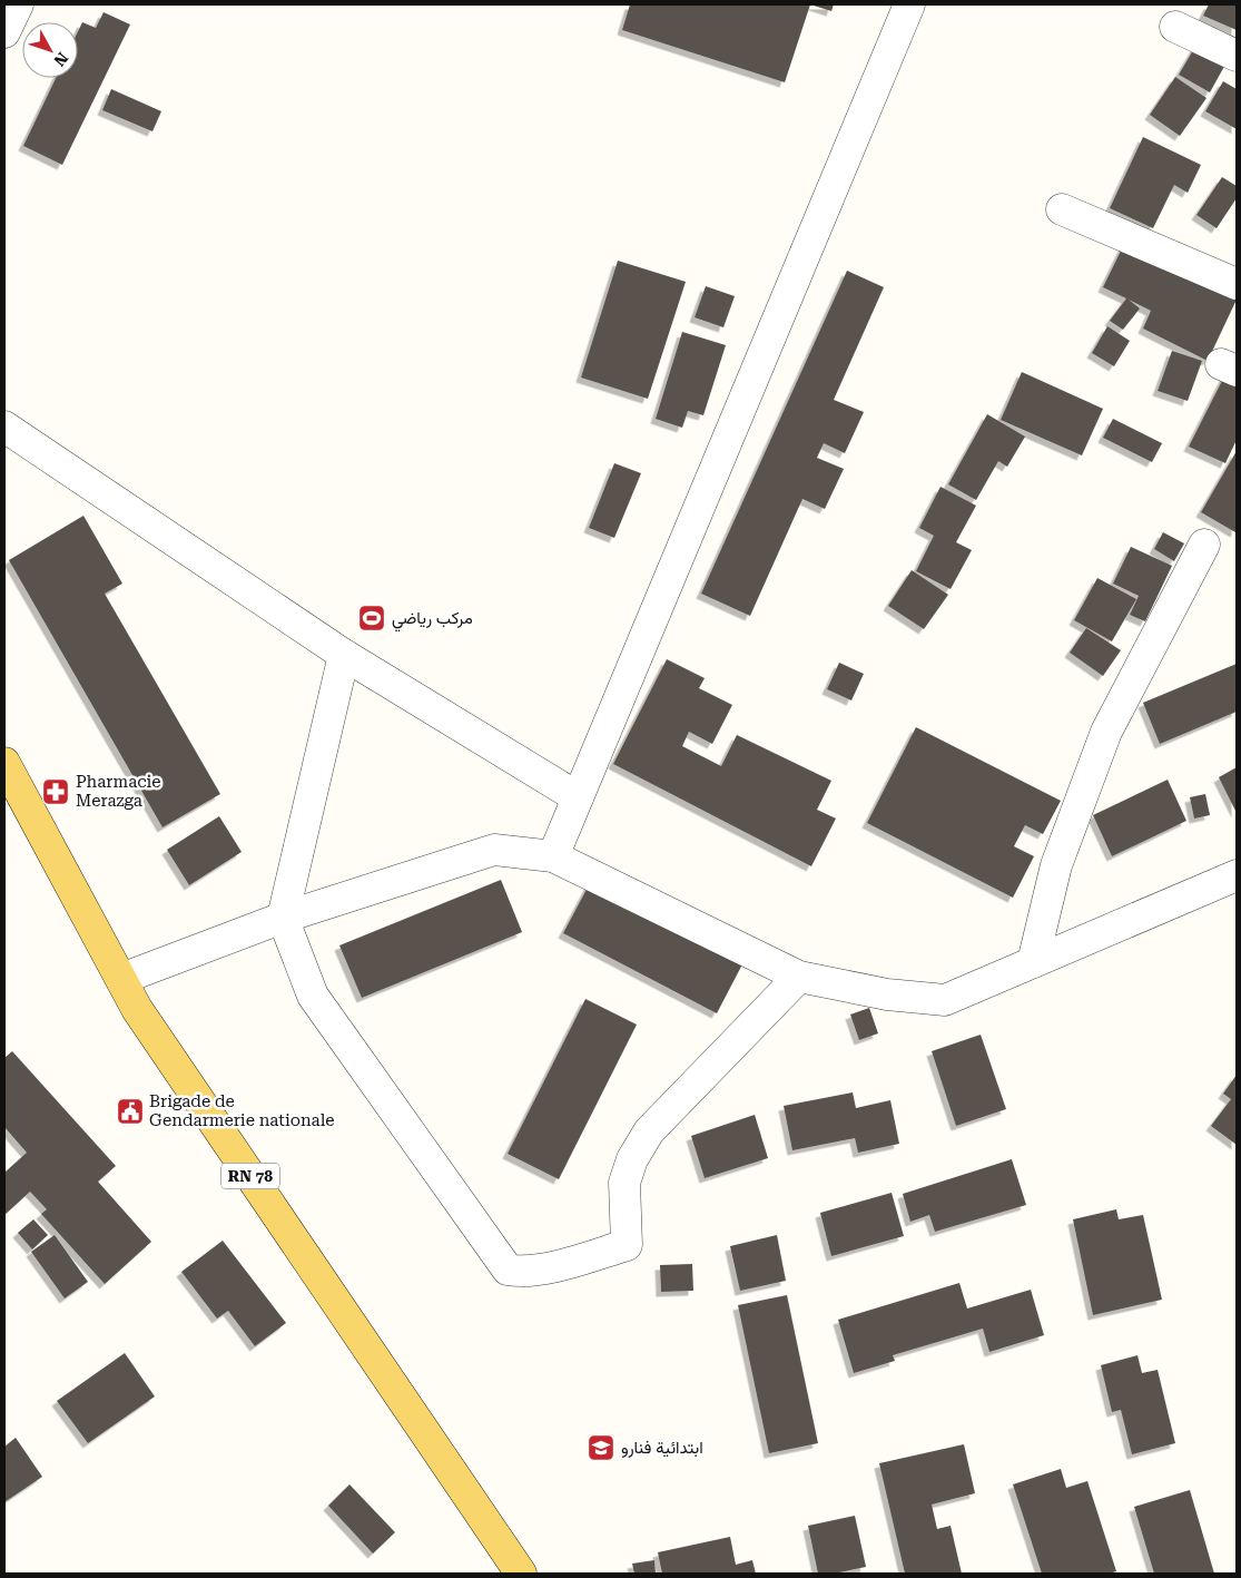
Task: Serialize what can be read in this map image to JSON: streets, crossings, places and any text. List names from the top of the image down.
{
  "streets": {
    "main road": ["RN 78"]
  },
  "places": {
    "sports": ["مركب رياضي"],
    "pharmacy": ["Pharmacie Merazga"],
    "public building": ["Brigade de Gendarmerie nationale"],
    "school or university": ["ابتدائية فنارو"]
  },
  "north": "bottom right"
}
